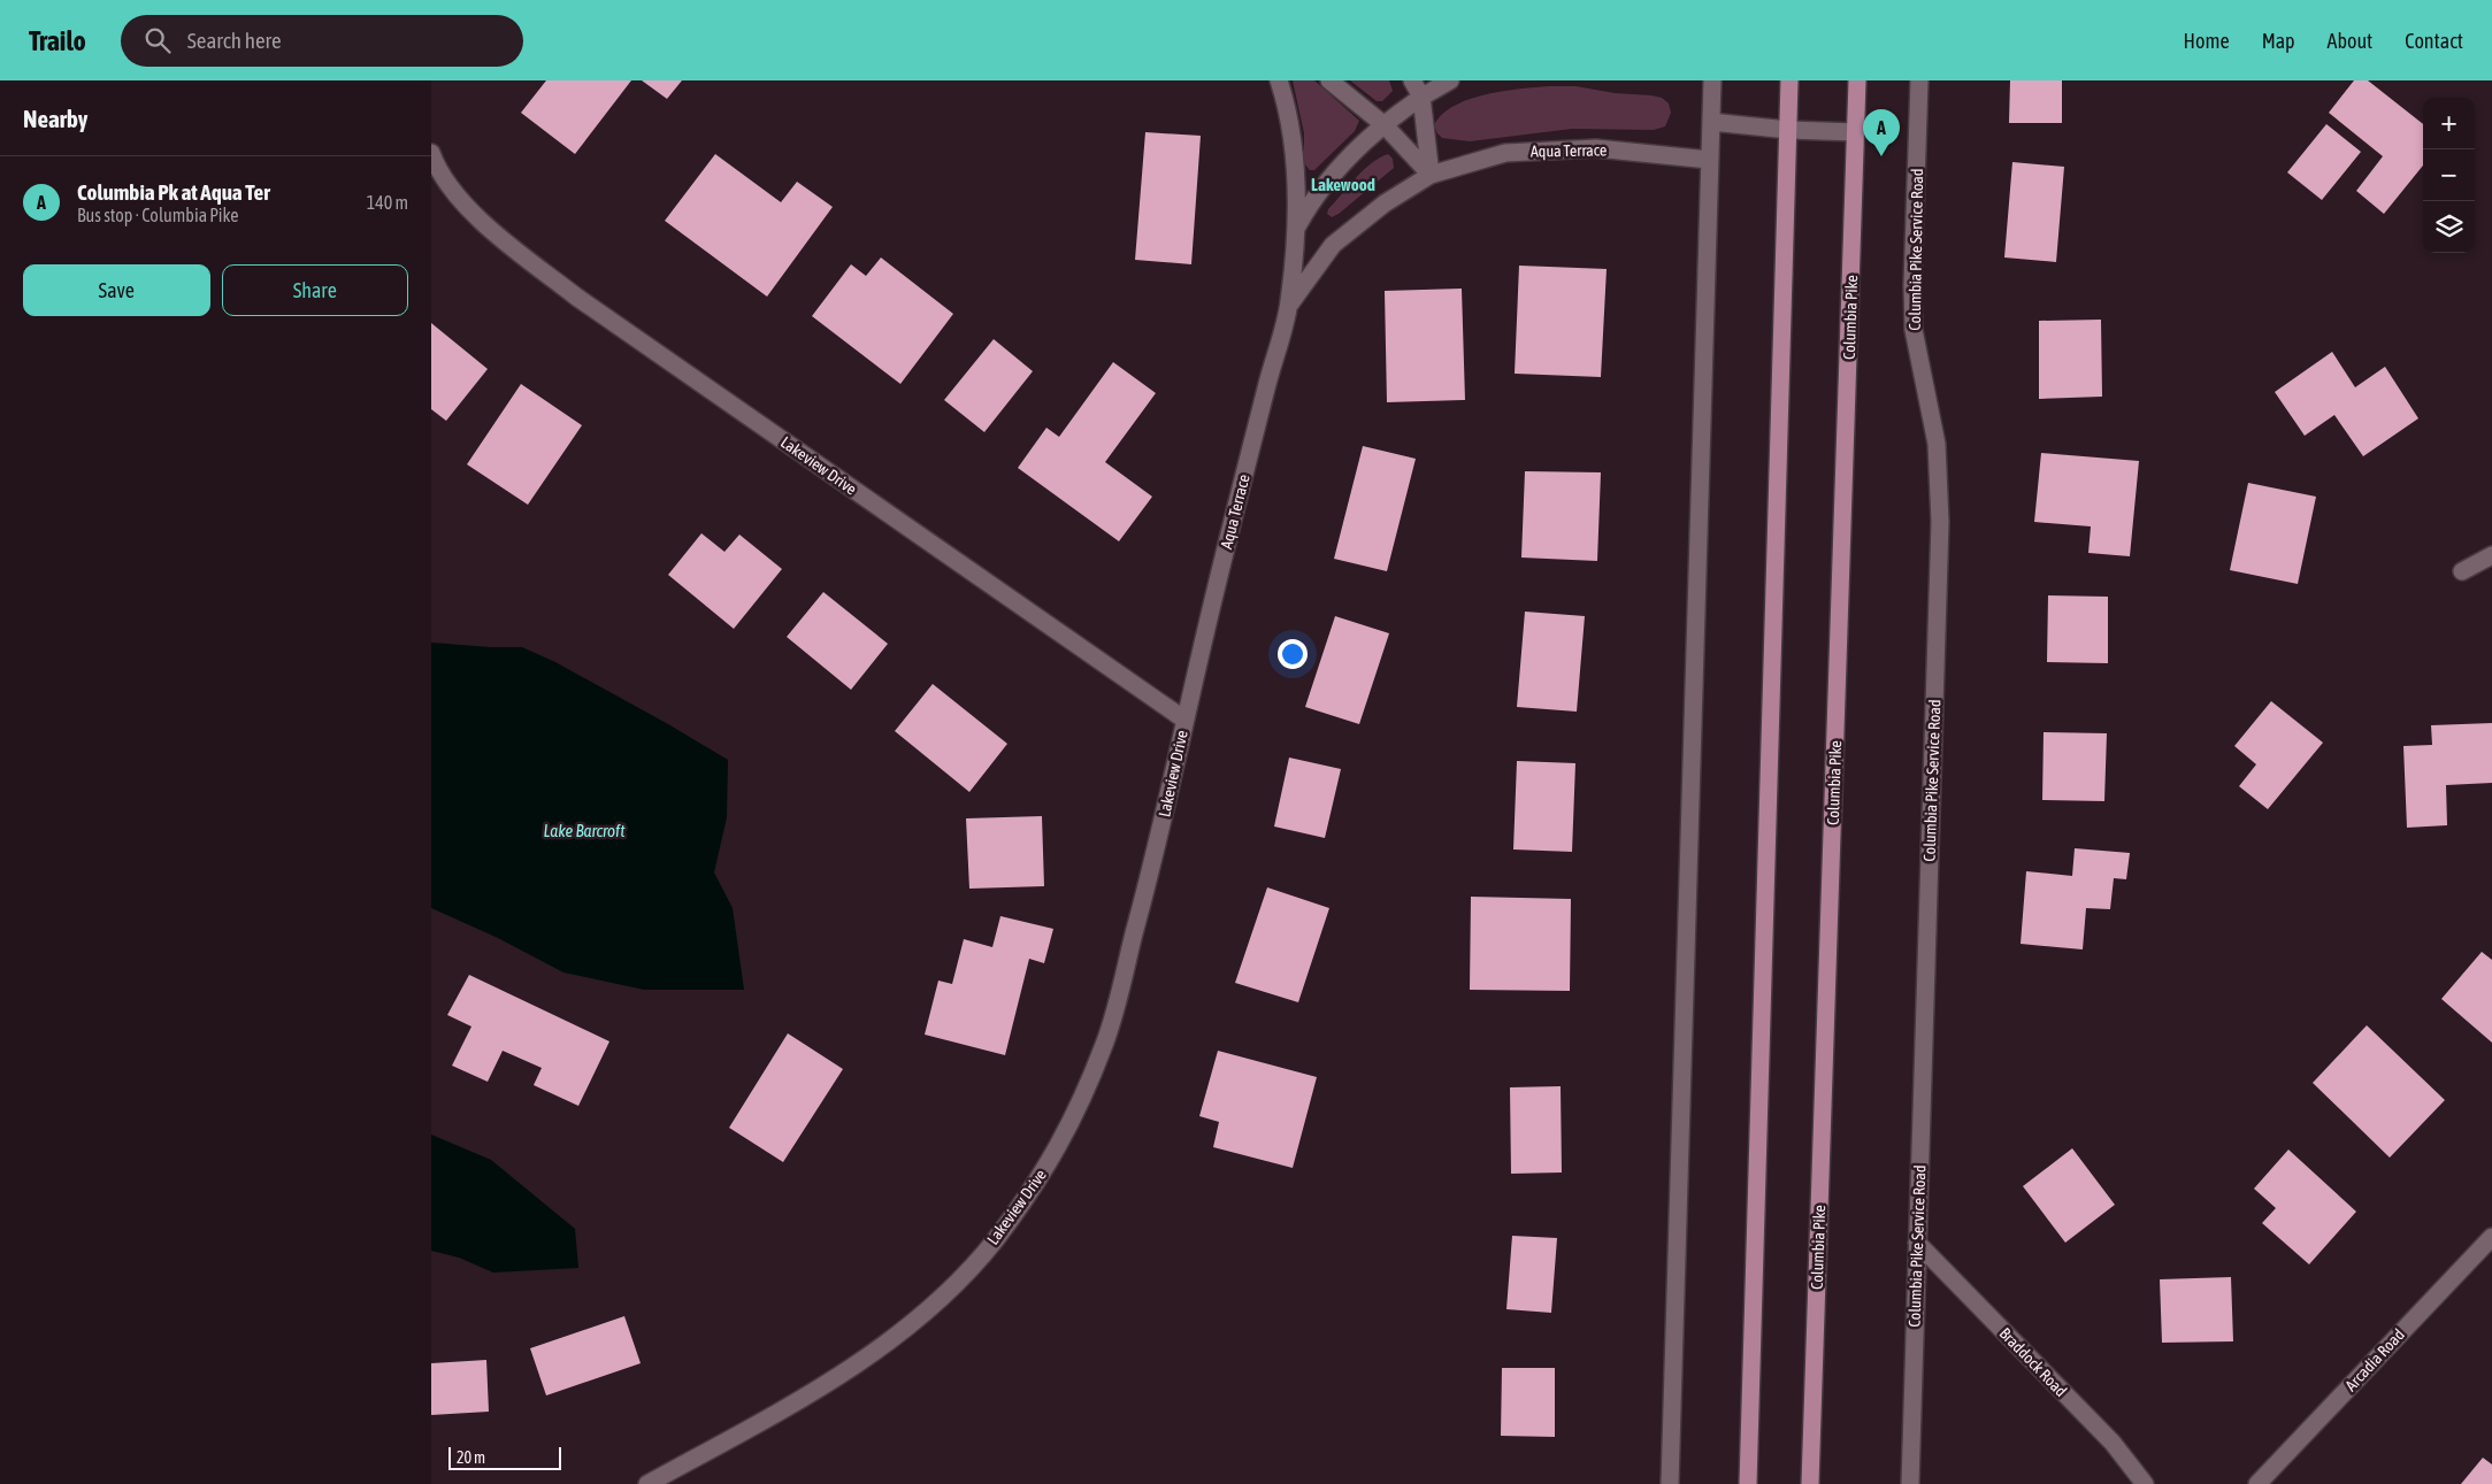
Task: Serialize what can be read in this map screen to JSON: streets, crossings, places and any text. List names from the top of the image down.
{
  "streets": {
    "main road": ["Columbia Pike"],
    "street": [
      "Aqua Terrace",
      "Columbia Pike Service Road",
      "Lakeview Drive",
      "Arcadia Road",
      "Braddock Road"
    ]
  },
  "crossings": [
    ["Aqua Terrace", "Lakeview Drive"],
    ["Columbia Pike Service Road", "Braddock Road"]
  ],
  "districts": ["Lakewood"],
  "water": ["Lake Barcroft"],
  "scale_bar": "20 m",
  "page": {
    "header": "Trailo",
    "search": "Search here",
    "nav": [
      "Home",
      "Map",
      "About",
      "Contact"
    ],
    "heading": "Nearby",
    "map_buttons": ["+", "−"],
    "pins": "A",
    "list": [
      {
        "mark": "A",
        "name": "Columbia Pk at Aqua Ter",
        "note": "Bus stop · Columbia Pike",
        "value": "140 m"
      }
    ],
    "buttons": ["Save", "Share"],
    "scale": "20 m"
  }
}
